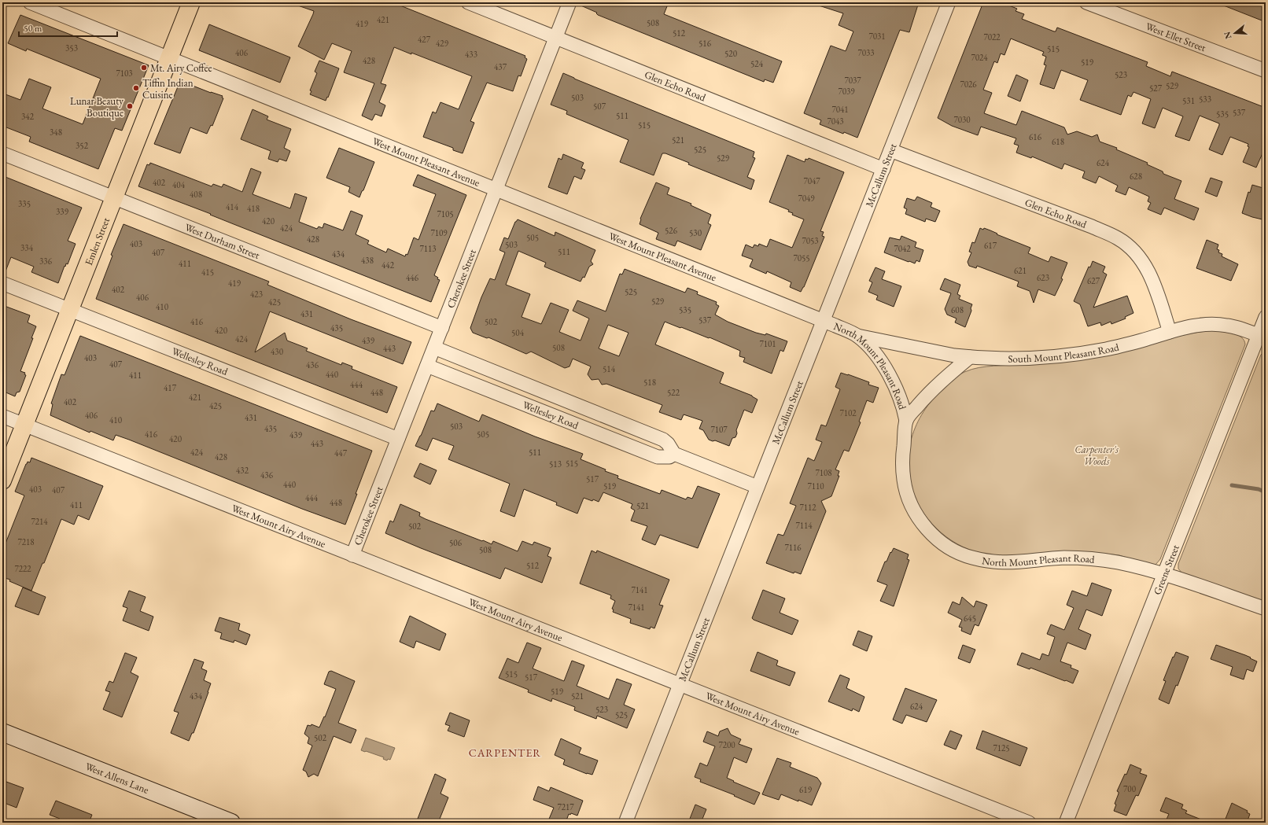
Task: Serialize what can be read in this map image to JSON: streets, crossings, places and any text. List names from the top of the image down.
{
  "streets": {
    "main road": ["Emlen Street"],
    "street": [
      "West Ellet Street",
      "Glen Echo Road",
      "West Mount Pleasant Avenue",
      "McCallum Street",
      "West Durham Street",
      "Cherokee Street",
      "South Mount Pleasant Road",
      "Wellesley Road",
      "North Mount Pleasant Road",
      "West Mount Airy Avenue",
      "Greene Street",
      "West Allens Lane"
    ]
  },
  "crossings": [
    ["Glen Echo Road", "McCallum Street"],
    ["Glen Echo Road", "Cherokee Street"],
    ["Glen Echo Road", "South Mount Pleasant Road"],
    ["West Mount Pleasant Avenue", "McCallum Street"],
    ["West Mount Pleasant Avenue", "Emlen Street"],
    ["West Mount Pleasant Avenue", "Cherokee Street"],
    ["West Mount Pleasant Avenue", "North Mount Pleasant Road"],
    ["McCallum Street", "North Mount Pleasant Road"],
    ["McCallum Street", "West Mount Airy Avenue"],
    ["West Durham Street", "Emlen Street"],
    ["West Durham Street", "Cherokee Street"],
    ["Emlen Street", "Wellesley Road"],
    ["Emlen Street", "West Mount Airy Avenue"],
    ["Cherokee Street", "Wellesley Road"],
    ["Cherokee Street", "West Mount Airy Avenue"],
    ["South Mount Pleasant Road", "North Mount Pleasant Road"],
    ["South Mount Pleasant Road", "Greene Street"],
    ["North Mount Pleasant Road", "Greene Street"]
  ],
  "districts": ["CARPENTER"],
  "parks": ["Carpenter's Woods"],
  "places": ["Mt. Airy Coffee", "Tiffin Indian Cuisine", "Lunar Beauty Boutique"],
  "house_numbers": [
    "421",
    "508",
    "419",
    "512",
    "7031",
    "7022",
    "427",
    "429",
    "516",
    "353",
    "515",
    "406",
    "7033",
    "520",
    "433",
    "7024",
    "428",
    "519",
    "524",
    "437",
    "7103",
    "523",
    "7037",
    "7026",
    "529",
    "527",
    "7039",
    "503",
    "533",
    "531",
    "507",
    "7041",
    "537",
    "535",
    "511",
    "342",
    "7030",
    "7043",
    "515",
    "348",
    "616",
    "521",
    "618",
    "352",
    "525",
    "529",
    "624",
    "628",
    "7047",
    "402",
    "404",
    "408",
    "7049",
    "335",
    "414",
    "418",
    "339",
    "7105",
    "420",
    "424",
    "526",
    "7109",
    "530",
    "505",
    "428",
    "7053",
    "403",
    "503",
    "617",
    "334",
    "7113",
    "7042",
    "511",
    "407",
    "434",
    "7055",
    "438",
    "336",
    "411",
    "442",
    "621",
    "415",
    "446",
    "623",
    "627",
    "419",
    "402",
    "525",
    "423",
    "406",
    "529",
    "425",
    "410",
    "535",
    "608",
    "431",
    "537",
    "416",
    "502",
    "435",
    "420",
    "504",
    "424",
    "439",
    "7101",
    "508",
    "443",
    "430",
    "403",
    "407",
    "436",
    "514",
    "440",
    "411",
    "518",
    "444",
    "417",
    "448",
    "522",
    "421",
    "402",
    "425",
    "7102",
    "406",
    "431",
    "410",
    "503",
    "435",
    "7107",
    "416",
    "505",
    "439",
    "420",
    "443",
    "424",
    "511",
    "447",
    "428",
    "515",
    "513",
    "432",
    "7108",
    "436",
    "517",
    "440",
    "519",
    "7110",
    "403",
    "407",
    "444",
    "448",
    "411",
    "521",
    "7112",
    "7214",
    "7114",
    "502",
    "7218",
    "506",
    "7116",
    "508",
    "512",
    "7222",
    "7141",
    "7141",
    "645",
    "515",
    "517",
    "519",
    "434",
    "521",
    "624",
    "523",
    "525",
    "502",
    "7200",
    "7125",
    "700",
    "619",
    "7217"
  ],
  "scale_bar": "50 m",
  "north": "left"
}
